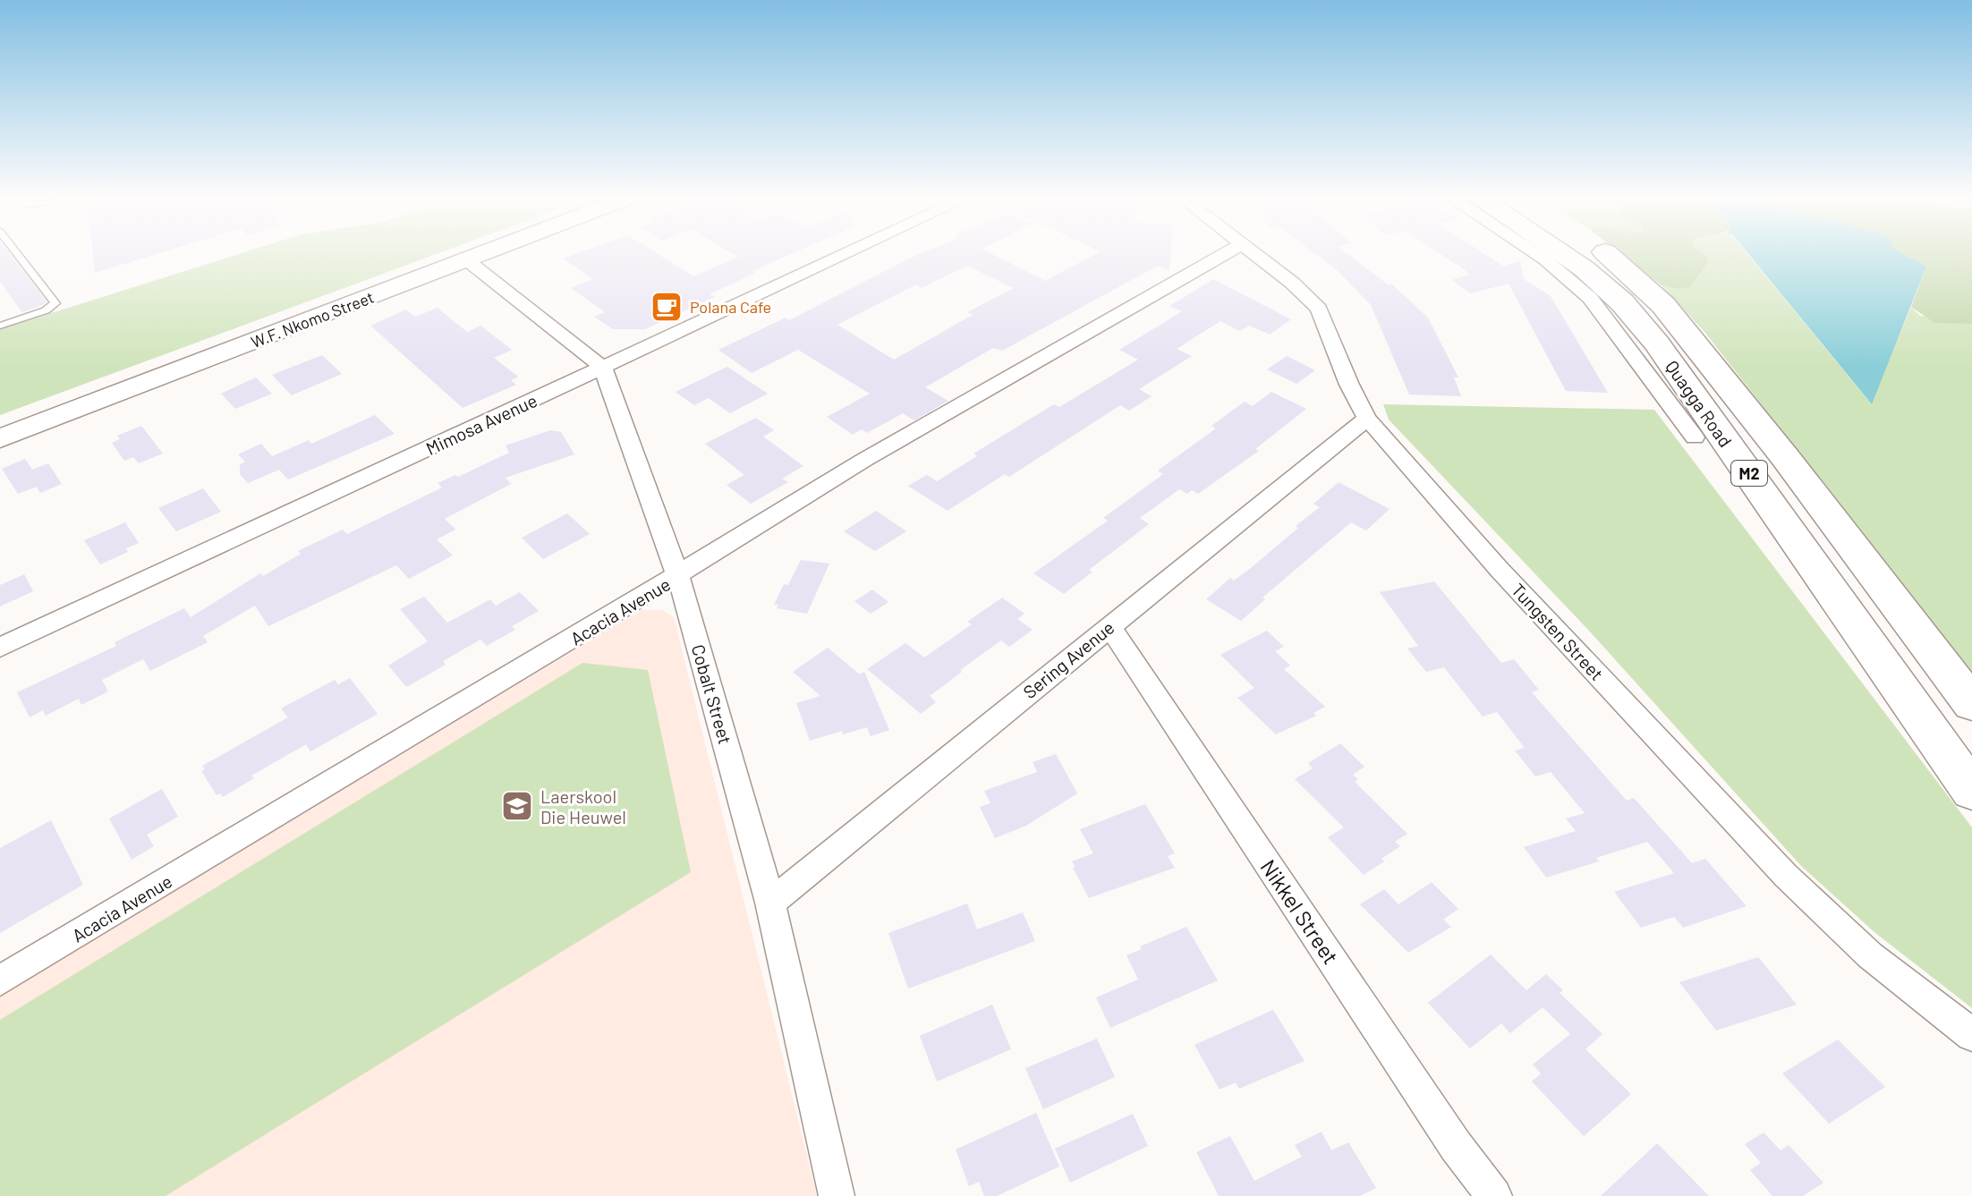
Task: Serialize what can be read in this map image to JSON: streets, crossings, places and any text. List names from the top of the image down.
{
  "streets": {
    "main road": ["W.F. Nkomo Street", "Quagga Road", "M2"],
    "street": [
      "Mimosa Avenue",
      "Acacia Avenue",
      "Tungsten Street",
      "Sering Avenue",
      "Cobalt Street",
      "Nikkel Street"
    ]
  },
  "crossings": [
    ["Mimosa Avenue", "Cobalt Street"],
    ["Acacia Avenue", "Cobalt Street"],
    ["Tungsten Street", "Sering Avenue"],
    ["Sering Avenue", "Cobalt Street"],
    ["Sering Avenue", "Nikkel Street"]
  ],
  "places": {
    "cafe": ["Polana Cafe"],
    "school or university": ["Laerskool Die Heuwel"]
  }
}
